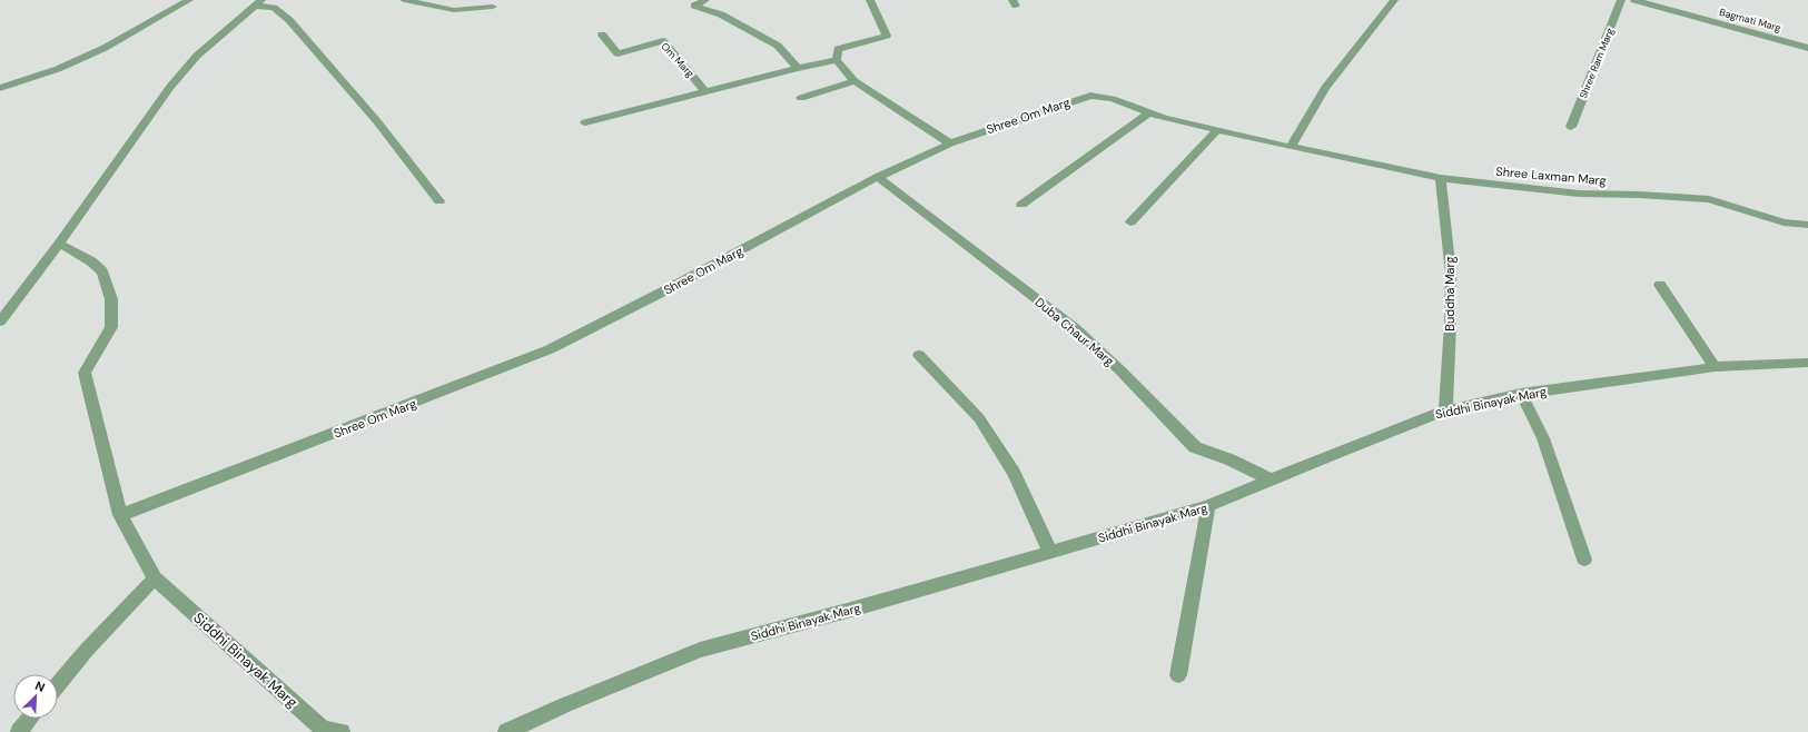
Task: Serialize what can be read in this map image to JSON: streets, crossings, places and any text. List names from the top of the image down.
{
  "streets": {
    "street": [
      "Bagmati Marg",
      "Om Marg",
      "Shree Ram Marg",
      "Shree Om Marg",
      "Shree Laxman Marg",
      "Buddha Marg",
      "Duba Chaur Marg",
      "Siddhi Binayak Marg"
    ]
  },
  "crossings": [
    ["Shree Om Marg", "Shree Laxman Marg"],
    ["Shree Om Marg", "Duba Chaur Marg"],
    ["Shree Om Marg", "Siddhi Binayak Marg"],
    ["Shree Laxman Marg", "Buddha Marg"],
    ["Buddha Marg", "Siddhi Binayak Marg"],
    ["Duba Chaur Marg", "Siddhi Binayak Marg"]
  ],
  "north": "top right"
}
